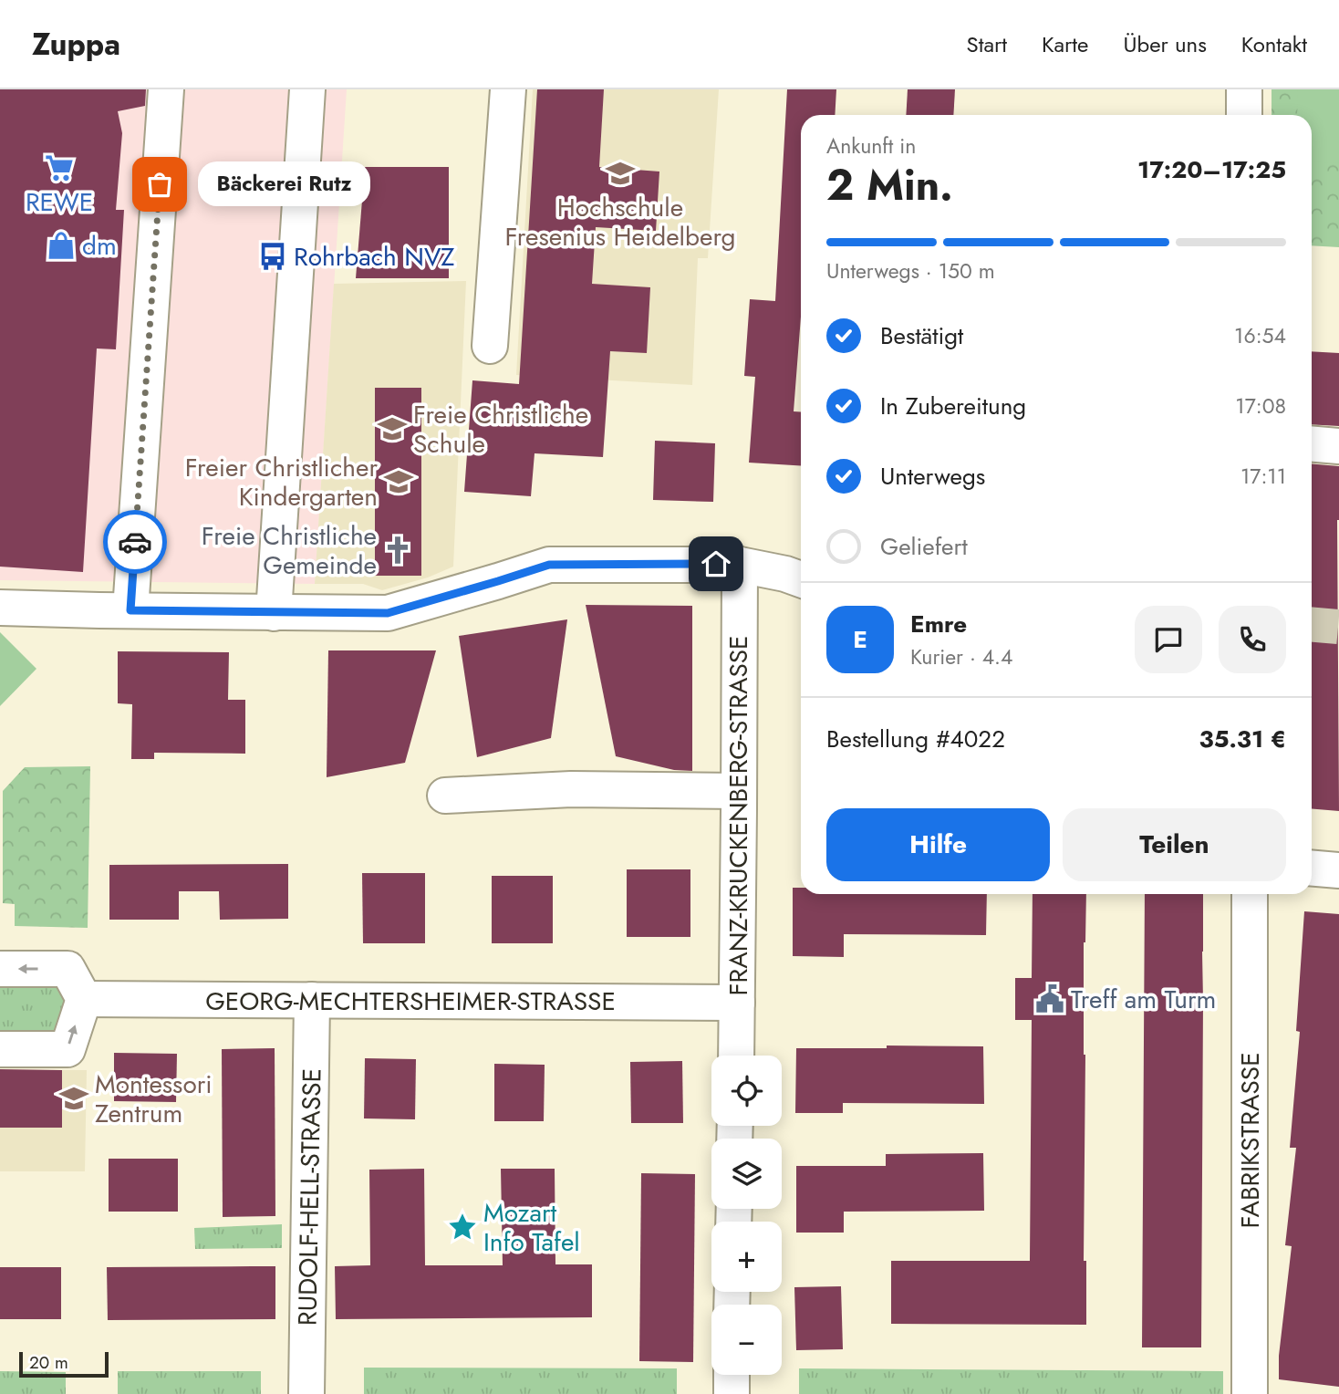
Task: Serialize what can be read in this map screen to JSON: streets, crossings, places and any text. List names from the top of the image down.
{
  "streets": {
    "street": [
      "FRANZ-KRUCKENBERG-STRASSE",
      "GEORG-MECHTERSHEIMER-STRASSE",
      "FABRIKSTRASSE",
      "RUDOLF-HELL-STRASSE"
    ]
  },
  "crossings": [
    ["FRANZ-KRUCKENBERG-STRASSE", "GEORG-MECHTERSHEIMER-STRASSE"],
    ["GEORG-MECHTERSHEIMER-STRASSE", "RUDOLF-HELL-STRASSE"]
  ],
  "places": {
    "supermarket": ["REWE"],
    "school or university": [
      "Hochschule Fresenius Heidelberg",
      "Freie Christliche Schule",
      "Freier Christlicher Kindergarten",
      "Montessori Zentrum"
    ],
    "other": ["Bäckerei Rutz"],
    "shop": ["dm"],
    "bus stop": ["Rohrbach NVZ"],
    "church": ["Freie Christliche Gemeinde"],
    "public building": ["Treff am Turm"],
    "place": ["Mozart Info Tafel"]
  },
  "scale_bar": "20 m",
  "page": {
    "header": "Zuppa",
    "nav": [
      "Start",
      "Karte",
      "Über uns",
      "Kontakt"
    ],
    "heading": ["2 Min.", "Ankunft in", "17:20–17:25"],
    "panel": [
      "Emre",
      "Kurier · 4.4",
      "Bestellung #4022",
      "35.31 €"
    ],
    "bubble": "Bäckerei Rutz",
    "bar": "Unterwegs · 150 m",
    "list": [
      ["Bestätigt", "16:54"],
      ["In Zubereitung", "17:08"],
      ["Unterwegs", "17:11"],
      "Geliefert"
    ],
    "round": "E",
    "buttons": ["Hilfe", "Teilen"],
    "map_buttons": ["+", "−"],
    "scale": "20 m"
  }
}
